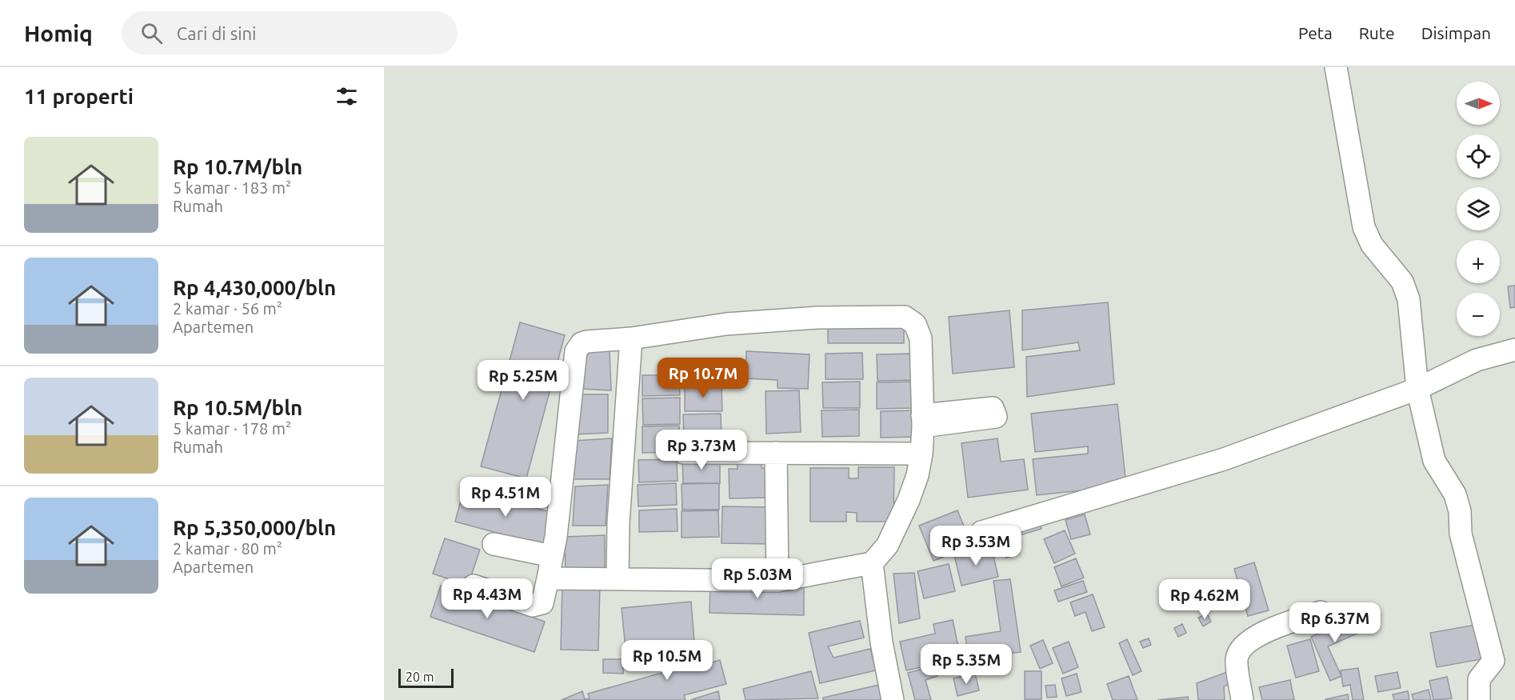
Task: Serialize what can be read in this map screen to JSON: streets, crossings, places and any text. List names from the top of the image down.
{
  "scale_bar": "20 m",
  "north": "right",
  "page": {
    "header": "Homiq",
    "search": "Cari di sini",
    "nav": ["Peta", "Rute", "Disimpan"],
    "heading": "11 properti",
    "map_buttons": ["+", "−"],
    "list": [
      {
        "name": "Rp 10.7M/bln",
        "note": "5 kamar · 183 m² · Rumah"
      },
      {
        "name": "Rp 4,430,000/bln",
        "note": "2 kamar · 56 m² · Apartemen"
      },
      {
        "name": "Rp 10.5M/bln",
        "note": "5 kamar · 178 m² · Rumah"
      },
      {
        "name": "Rp 5,350,000/bln",
        "note": "2 kamar · 80 m² · Apartemen"
      }
    ],
    "price": [
      "Rp 10.7M",
      "Rp 5.25M",
      "Rp 3.73M",
      "Rp 4.51M",
      "Rp 3.53M",
      "Rp 5.03M",
      "Rp 4.43M",
      "Rp 4.62M",
      "Rp 6.37M",
      "Rp 10.5M",
      "Rp 5.35M"
    ],
    "scale": "20 m"
  }
}
